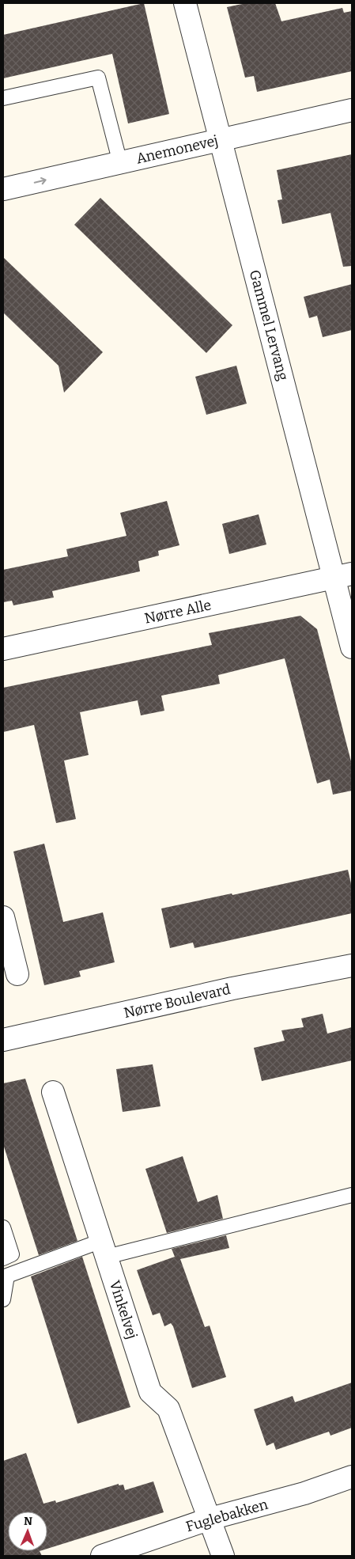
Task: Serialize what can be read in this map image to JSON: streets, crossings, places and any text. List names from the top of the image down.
{
  "streets": {
    "street": [
      "Anemonevej",
      "Gammel Lervang",
      "Nørre Alle",
      "Nørre Boulevard",
      "Vinkelvej",
      "Fuglebakken"
    ]
  },
  "crossings": [
    ["Anemonevej", "Gammel Lervang"],
    ["Gammel Lervang", "Nørre Alle"],
    ["Vinkelvej", "Fuglebakken"]
  ],
  "north": "top"
}
